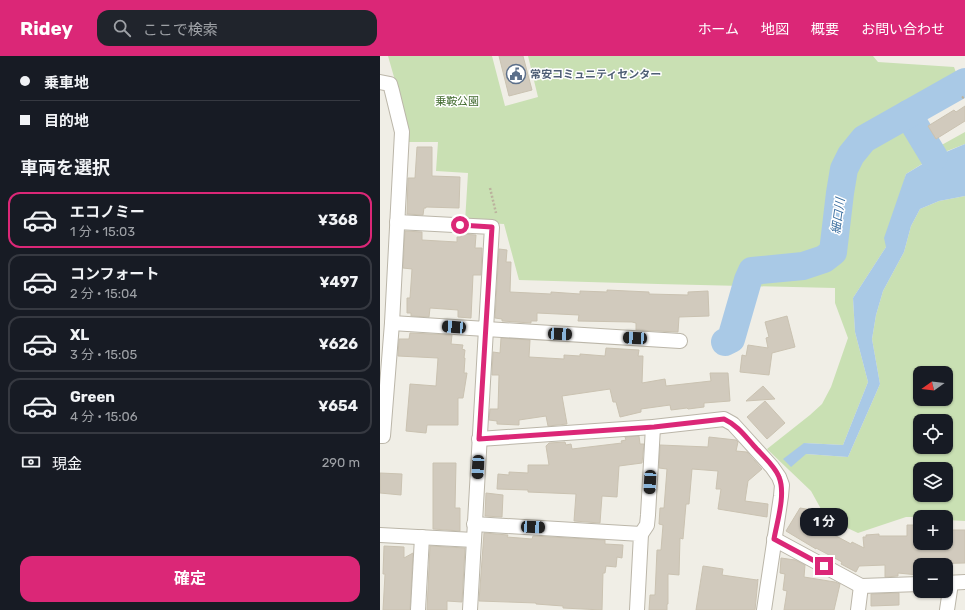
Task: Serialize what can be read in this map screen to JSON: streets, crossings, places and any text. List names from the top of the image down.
{
  "water": ["細口川"],
  "parks": ["乗鞍公園"],
  "places": {
    "public building": ["常安コミュニティセンター"]
  },
  "north": "left",
  "page": {
    "header": "Ridey",
    "search": "ここで検索",
    "nav": [
      "ホーム",
      "地図",
      "概要",
      "お問い合わせ"
    ],
    "banner": ["乗車地", "目的地"],
    "heading": "車両を選択",
    "list": [
      {
        "name": "エコノミー",
        "note": "1 分 · 15:03",
        "value": "¥368"
      },
      {
        "name": "コンフォート",
        "note": "2 分 · 15:04",
        "value": "¥497"
      },
      {
        "name": "XL",
        "note": "3 分 · 15:05",
        "value": "¥626"
      },
      {
        "name": "Green",
        "note": "4 分 · 15:06",
        "value": "¥654"
      }
    ],
    "map_buttons": ["+", "−"],
    "pay": ["現金", "290 m"],
    "bubble": "1 分",
    "buttons": "確定"
  }
}
